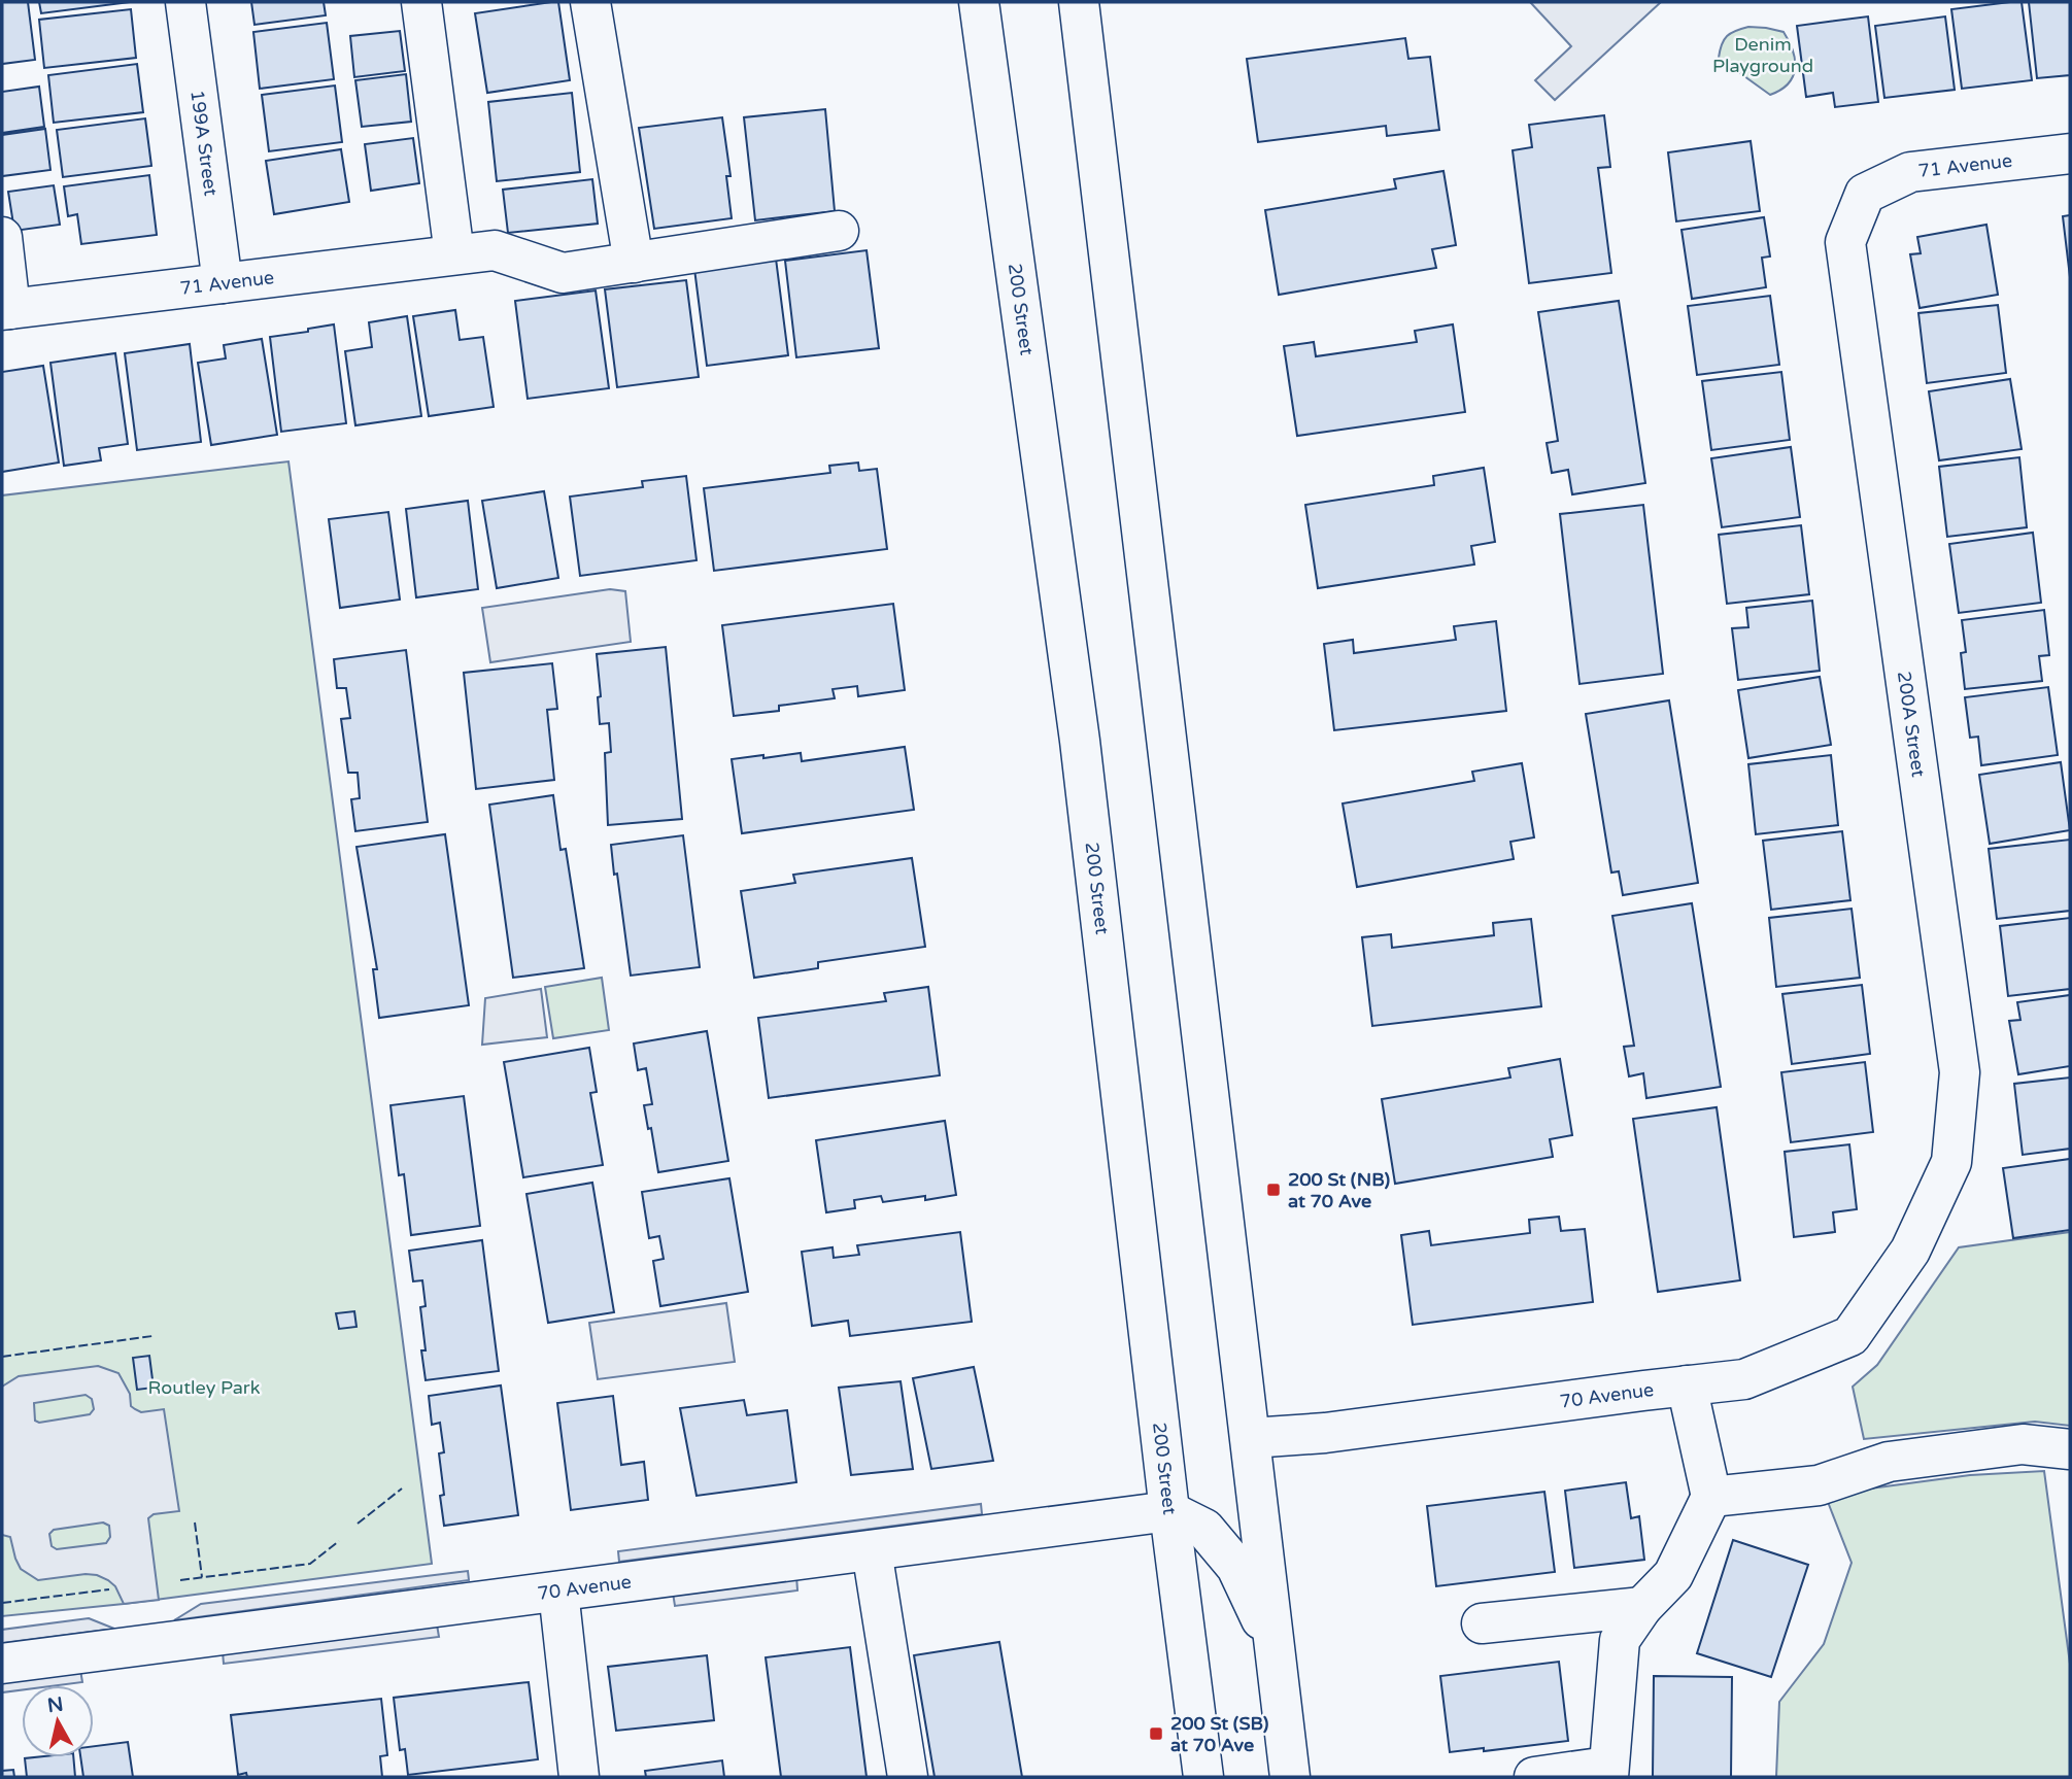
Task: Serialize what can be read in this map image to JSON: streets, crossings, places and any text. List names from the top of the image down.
{
  "streets": {
    "street": [
      "199A Street",
      "71 Avenue",
      "200 Street",
      "200A Street",
      "70 Avenue"
    ]
  },
  "crossings": [
    ["199A Street", "71 Avenue"],
    ["71 Avenue", "200A Street"],
    ["200 Street", "70 Avenue"],
    ["200A Street", "70 Avenue"]
  ],
  "parks": ["Denim Playground", "Routley Park"],
  "places": {
    "transit": ["200 St (NB) at 70 Ave", "200 St (SB) at 70 Ave"]
  },
  "north": "top"
}
